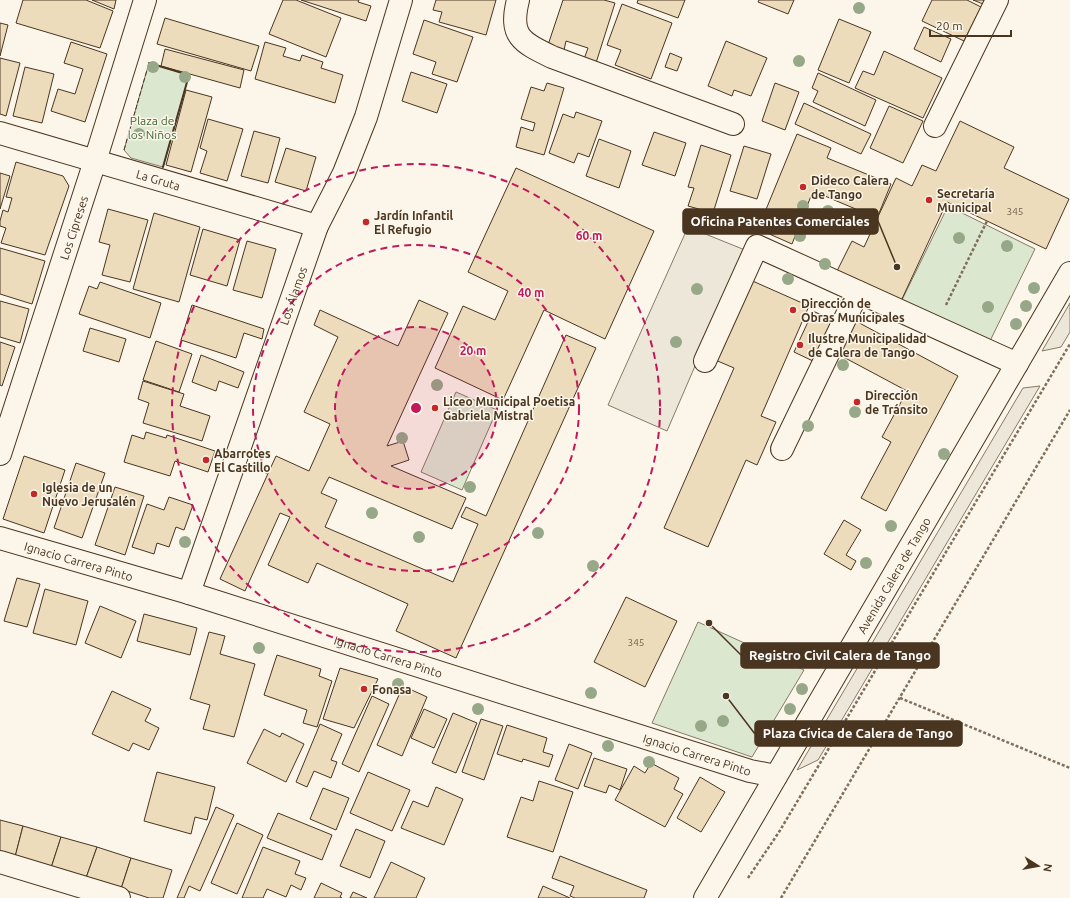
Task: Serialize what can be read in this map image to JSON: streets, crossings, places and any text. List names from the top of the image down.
{
  "streets": {
    "street": [
      "La Gruta",
      "Los Cipreses",
      "Los Álamos",
      "Ignacio Carrera Pinto",
      "Avenida Calera de Tango"
    ]
  },
  "crossings": [
    ["La Gruta", "Los Cipreses"],
    ["La Gruta", "Los Álamos"],
    ["Los Álamos", "Ignacio Carrera Pinto"],
    ["Ignacio Carrera Pinto", "Avenida Calera de Tango"]
  ],
  "parks": ["Plaza de los Niños"],
  "places": [
    "Dideco Calera de Tango",
    "Secretaría Municipal",
    "Jardín Infantil El Refugio",
    "Oficina Patentes Comerciales",
    "Dirección de Obras Municipales",
    "Ilustre Municipalidad de Calera de Tango",
    "Dirección de Tránsito",
    "Liceo Municipal Poetisa Gabriela Mistral",
    "Abarrotes El Castillo",
    "Iglesia de un Nuevo Jerusalén",
    "Registro Civil Calera de Tango",
    "Fonasa",
    "Plaza Cívica de Calera de Tango"
  ],
  "house_numbers": ["345", "345"],
  "scale_bar": "20 m",
  "north": "right",
  "rings": ["60 m", "40 m", "20 m"]
}
